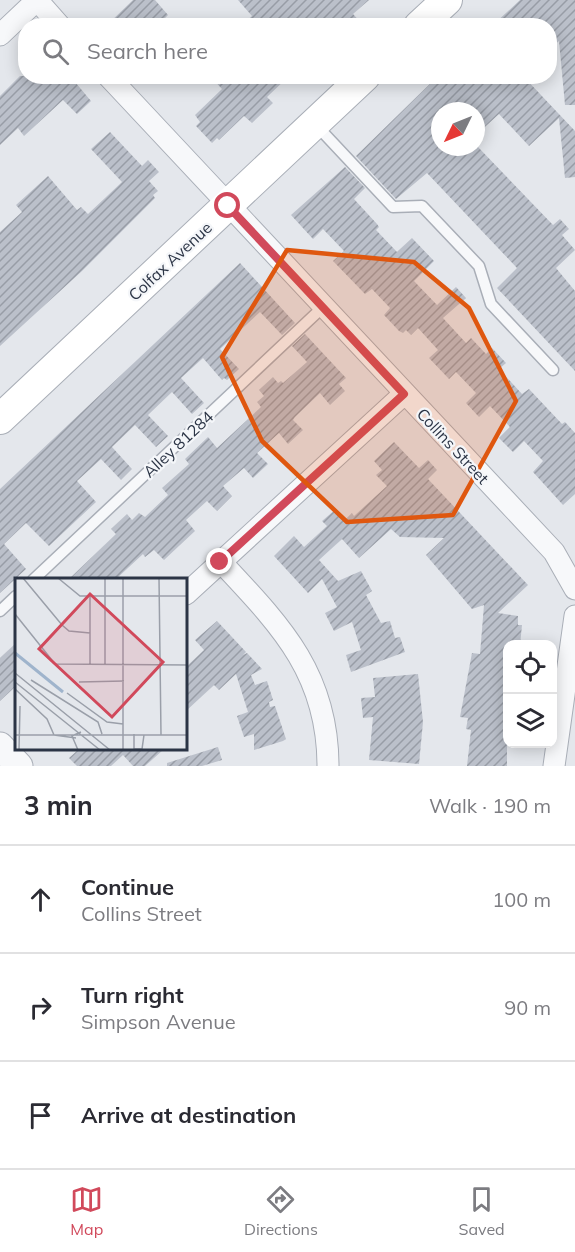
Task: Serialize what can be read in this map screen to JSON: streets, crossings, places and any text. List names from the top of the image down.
{
  "streets": {
    "main road": ["Colfax Avenue"],
    "street": ["Collins Street"],
    "lane": ["Alley 81284"]
  },
  "crossings": [
    ["Colfax Avenue", "Collins Street"],
    ["Alley 81284", "Collins Street"]
  ],
  "north": "bottom left",
  "page": {
    "search": "Search here",
    "heading": ["3 min", "Walk · 190 m"],
    "list": [
      ["Continue", "Collins Street", "100 m"],
      ["Turn right", "Simpson Avenue", "90 m"],
      "Arrive at destination"
    ],
    "nav": ["Map", "Directions", "Saved"]
  }
}
